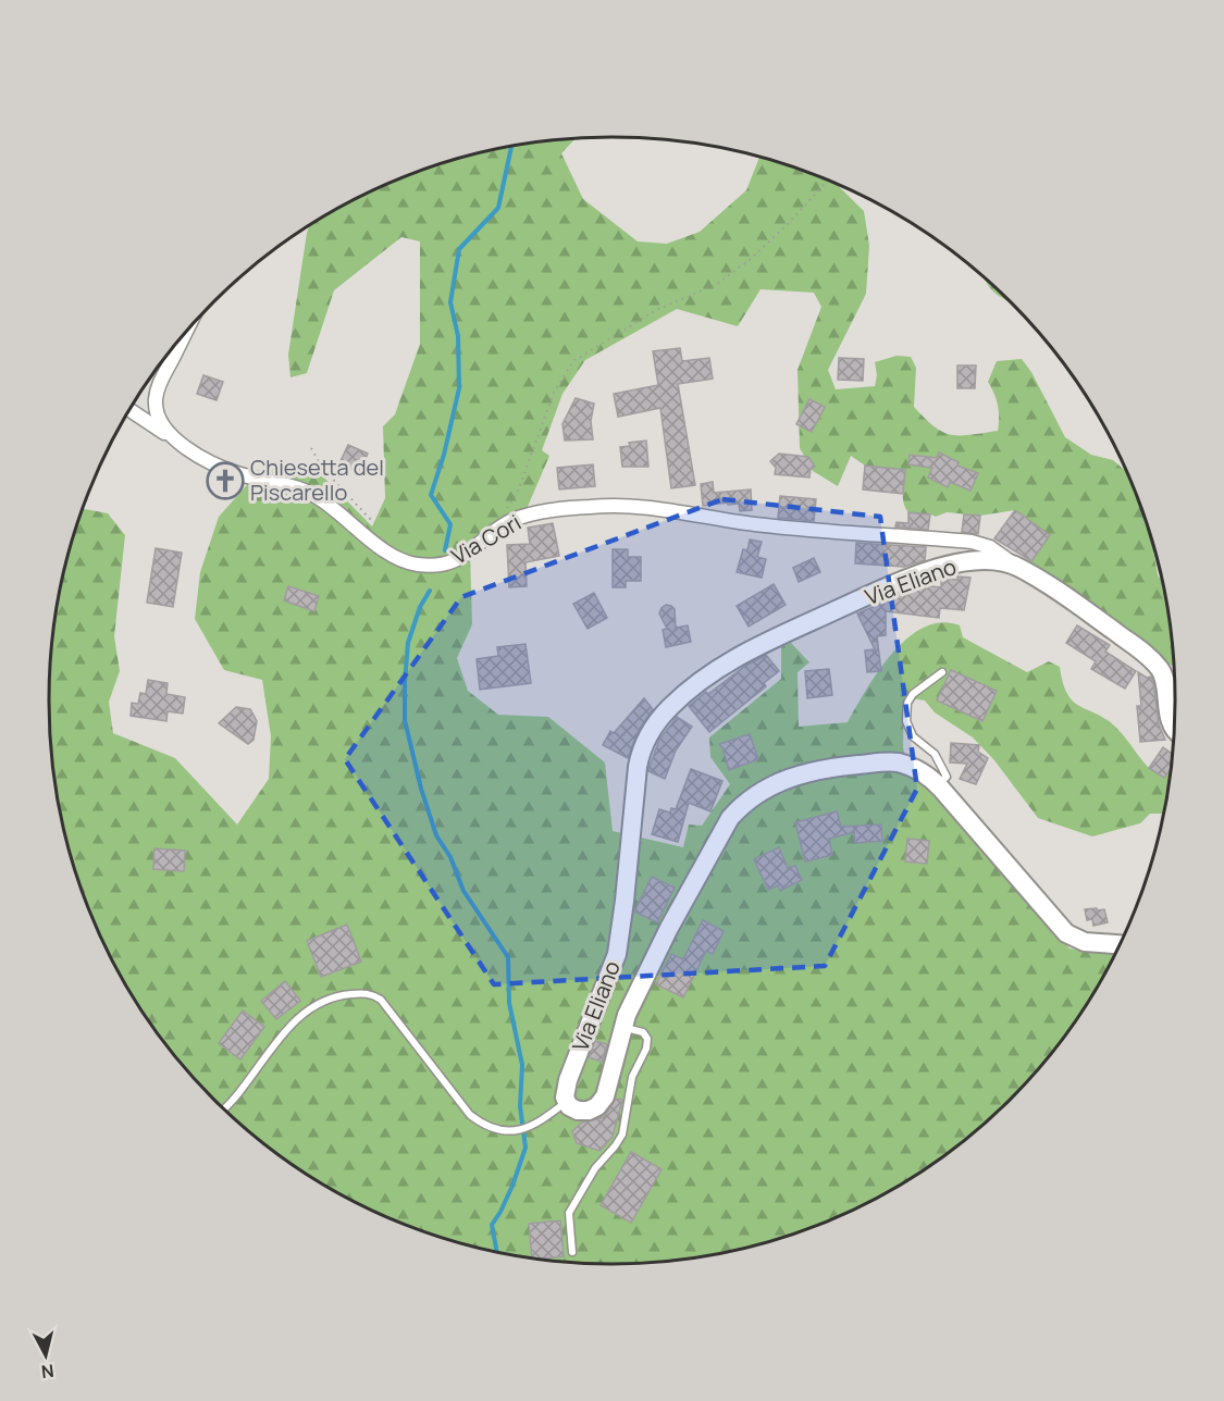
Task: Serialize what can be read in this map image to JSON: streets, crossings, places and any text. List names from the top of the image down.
{
  "streets": {
    "street": ["Via Cori", "Via Eliano"]
  },
  "crossings": [
    ["Via Cori", "Via Eliano"]
  ],
  "places": {
    "church": ["Chiesetta del Piscarello"]
  },
  "north": "bottom"
}
